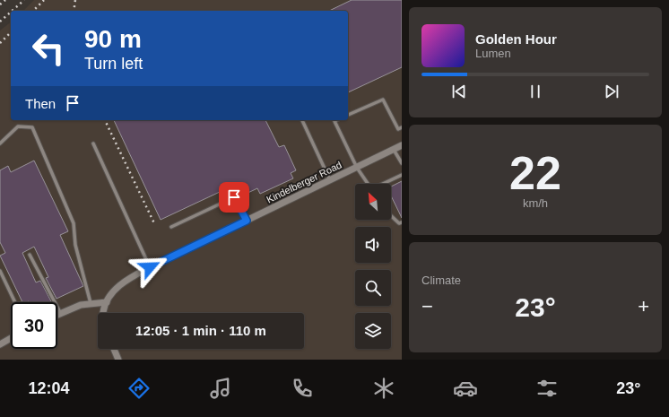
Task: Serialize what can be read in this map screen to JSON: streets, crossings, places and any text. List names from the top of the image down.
{
  "streets": {
    "street": ["Kindelberger Road"]
  },
  "north": "top left",
  "page": {
    "turn": ["90 m", "Turn left"],
    "song": ["Golden Hour", "Lumen"],
    "then": "Then",
    "tile": [
      ["22", "km/h"],
      "Climate"
    ],
    "heat": ["−", "23°", "+"],
    "limit": "30",
    "trip": "12:05 · 1 min · 110 m",
    "tabs": ["12:04", "23°"]
  }
}
